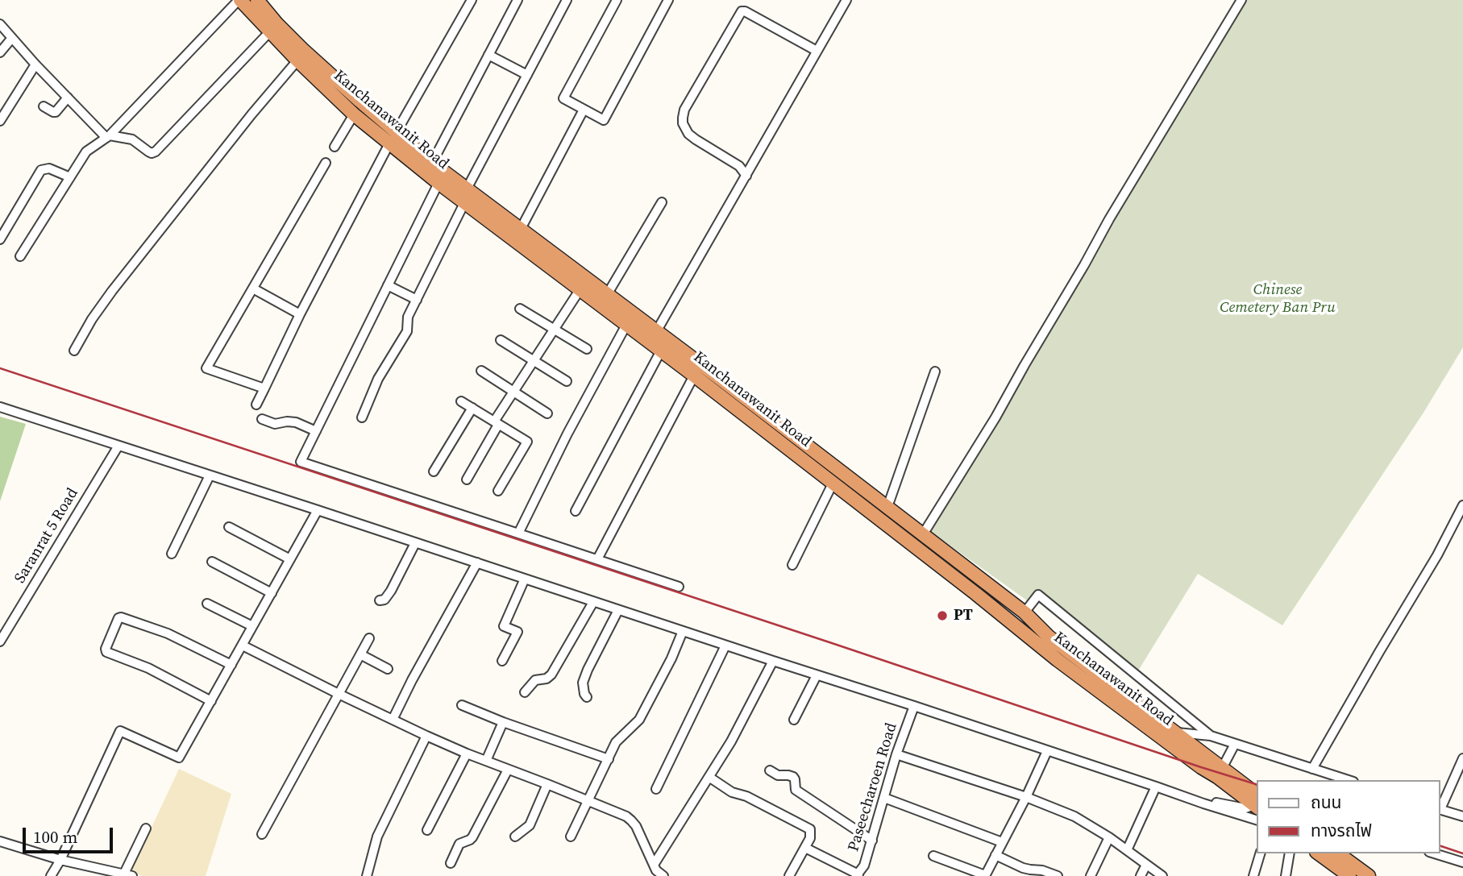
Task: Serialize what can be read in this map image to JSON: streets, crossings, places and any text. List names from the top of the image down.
{
  "streets": {
    "highway": ["Kanchanawanit Road"],
    "street": ["Saranrat 5 Road", "Paseecharoen Road"]
  },
  "parks": ["Chinese Cemetery Ban Pru"],
  "places": ["PT"],
  "legend": ["ถนน", "ทางรถไฟ"],
  "scale_bar": "100 m"
}
